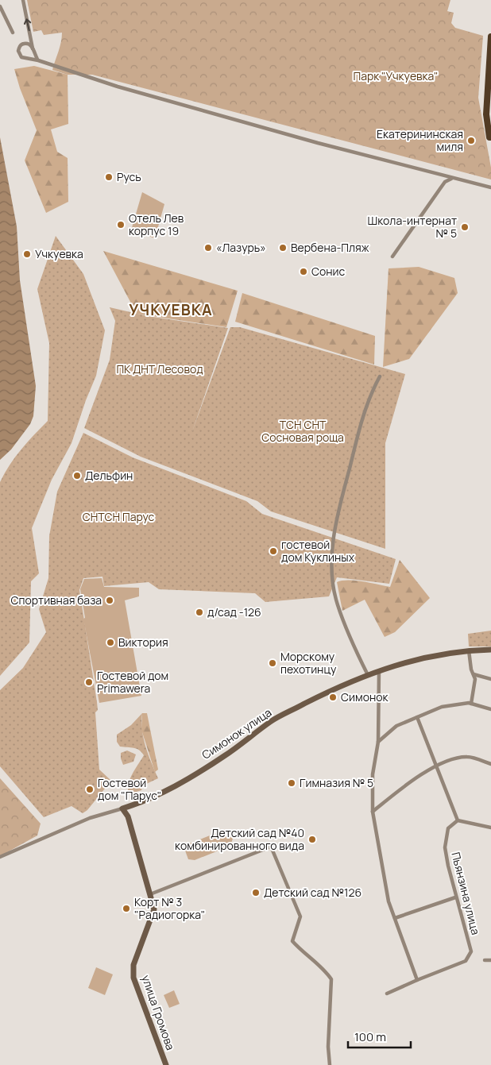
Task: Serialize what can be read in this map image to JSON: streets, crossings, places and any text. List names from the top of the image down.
{
  "streets": {
    "street": ["Симонок улица", "Пьянзина улица", "улица Громова"]
  },
  "crossings": [
    ["Симонок улица", "улица Громова"]
  ],
  "districts": ["УЧКУЕВКА"],
  "parks": [
    "Парк \"Учкуевка\"",
    "ПК ДНТ Лесовод",
    "ТСН СНТ Сосновая роща",
    "СНТСН Парус"
  ],
  "places": [
    "Екатерининская миля",
    "Русь",
    "Отель Лев корпус 19",
    "Школа-интернат № 5",
    "«Лазурь»",
    "Вербена-Пляж",
    "Учкуевка",
    "Сонис",
    "Дельфин",
    "гостевой дом Куклиных",
    "Спортивная база",
    "д/сад -126",
    "Виктория",
    "Морскому пехотинцу",
    "Гостевой дом Primawera",
    "Симонок",
    "Гимназия № 5",
    "Гостевой дом \"Парус\"",
    "Детский сад №40 комбинированного вида",
    "Детский сад №126",
    "Корт № 3 \"Радиогорка\""
  ],
  "scale_bar": "100 m"
}
